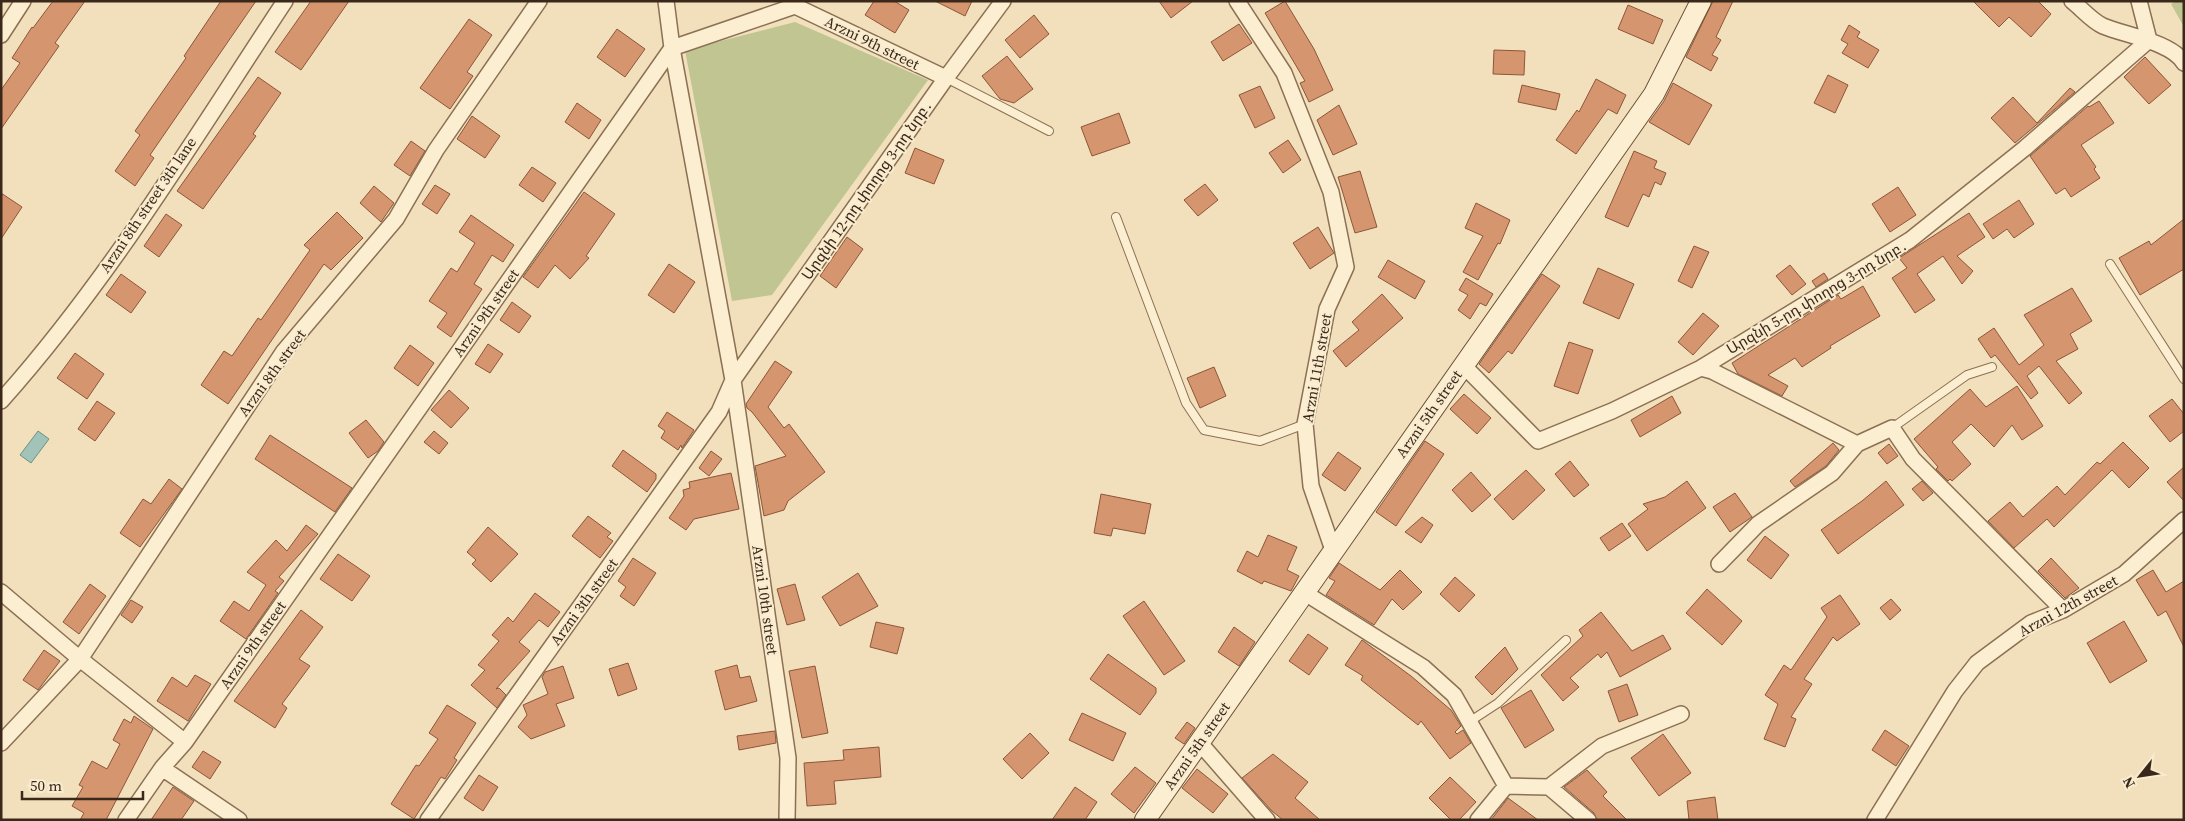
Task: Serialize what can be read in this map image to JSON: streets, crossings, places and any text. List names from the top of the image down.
{
  "streets": {
    "street": [
      "Arzni 9th street",
      "Արզնի 12-րդ փողոց 3-րդ նրբ․",
      "Arzni 8th street 3th lane",
      "Արզնի 5-րդ փողոց 3-րդ նրբ․",
      "Arzni 11th street",
      "Arzni 8th street",
      "Arzni 5th street",
      "Arzni 10th street",
      "Arzni 3th street",
      "Arzni 12th street"
    ]
  },
  "crossings": [
    ["Arzni 9th street", "Արզնի 12-րդ փողոց 3-րդ նրբ․"],
    ["Arzni 9th street", "Arzni 10th street"],
    ["Արզնի 12-րդ փողոց 3-րդ նրբ․", "Arzni 10th street"],
    ["Արզնի 12-րդ փողոց 3-րդ նրբ․", "Arzni 3th street"],
    ["Արզնի 5-րդ փողոց 3-րդ նրբ․", "Arzni 5th street"],
    ["Arzni 11th street", "Arzni 5th street"],
    ["Arzni 10th street", "Arzni 3th street"]
  ],
  "scale_bar": "50 m",
  "north": "bottom left"
}
